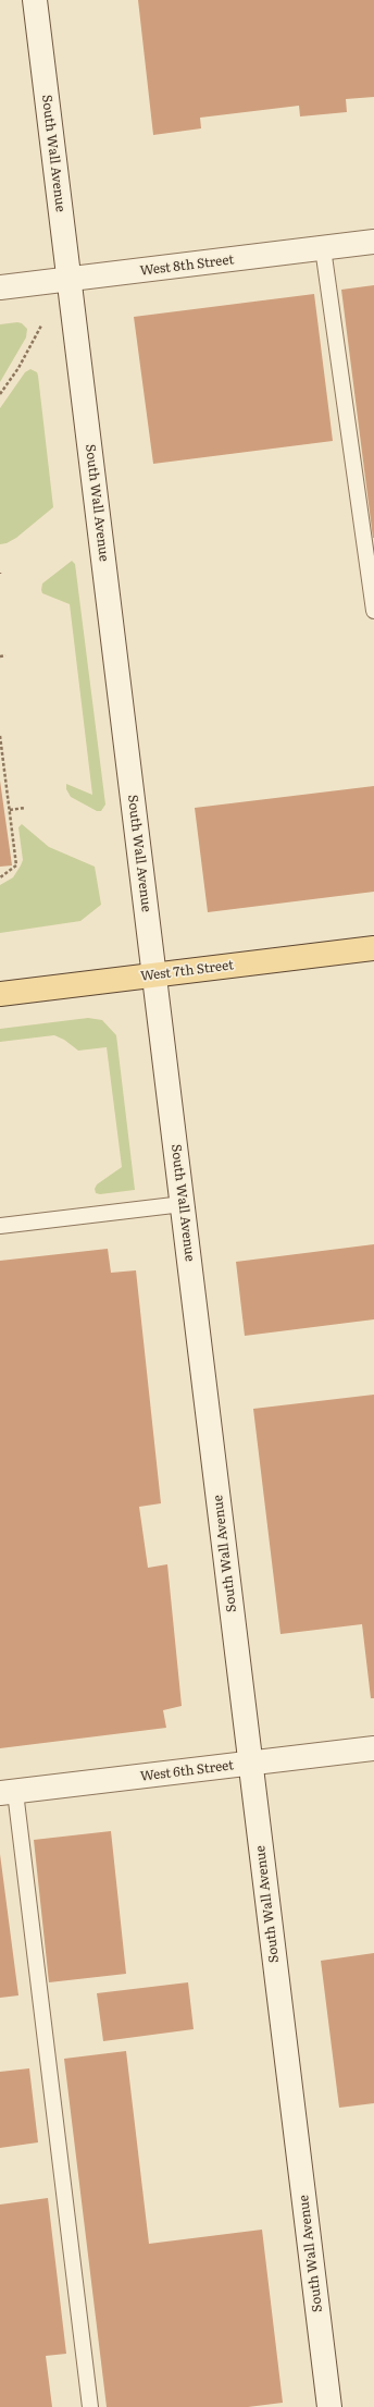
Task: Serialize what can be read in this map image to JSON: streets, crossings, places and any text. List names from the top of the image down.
{
  "streets": {
    "main road": ["West 7th Street"],
    "street": ["South Wall Avenue", "West 8th Street", "West 6th Street"]
  },
  "crossings": [
    ["South Wall Avenue", "West 8th Street"],
    ["South Wall Avenue", "West 7th Street"],
    ["South Wall Avenue", "West 6th Street"]
  ]
}
